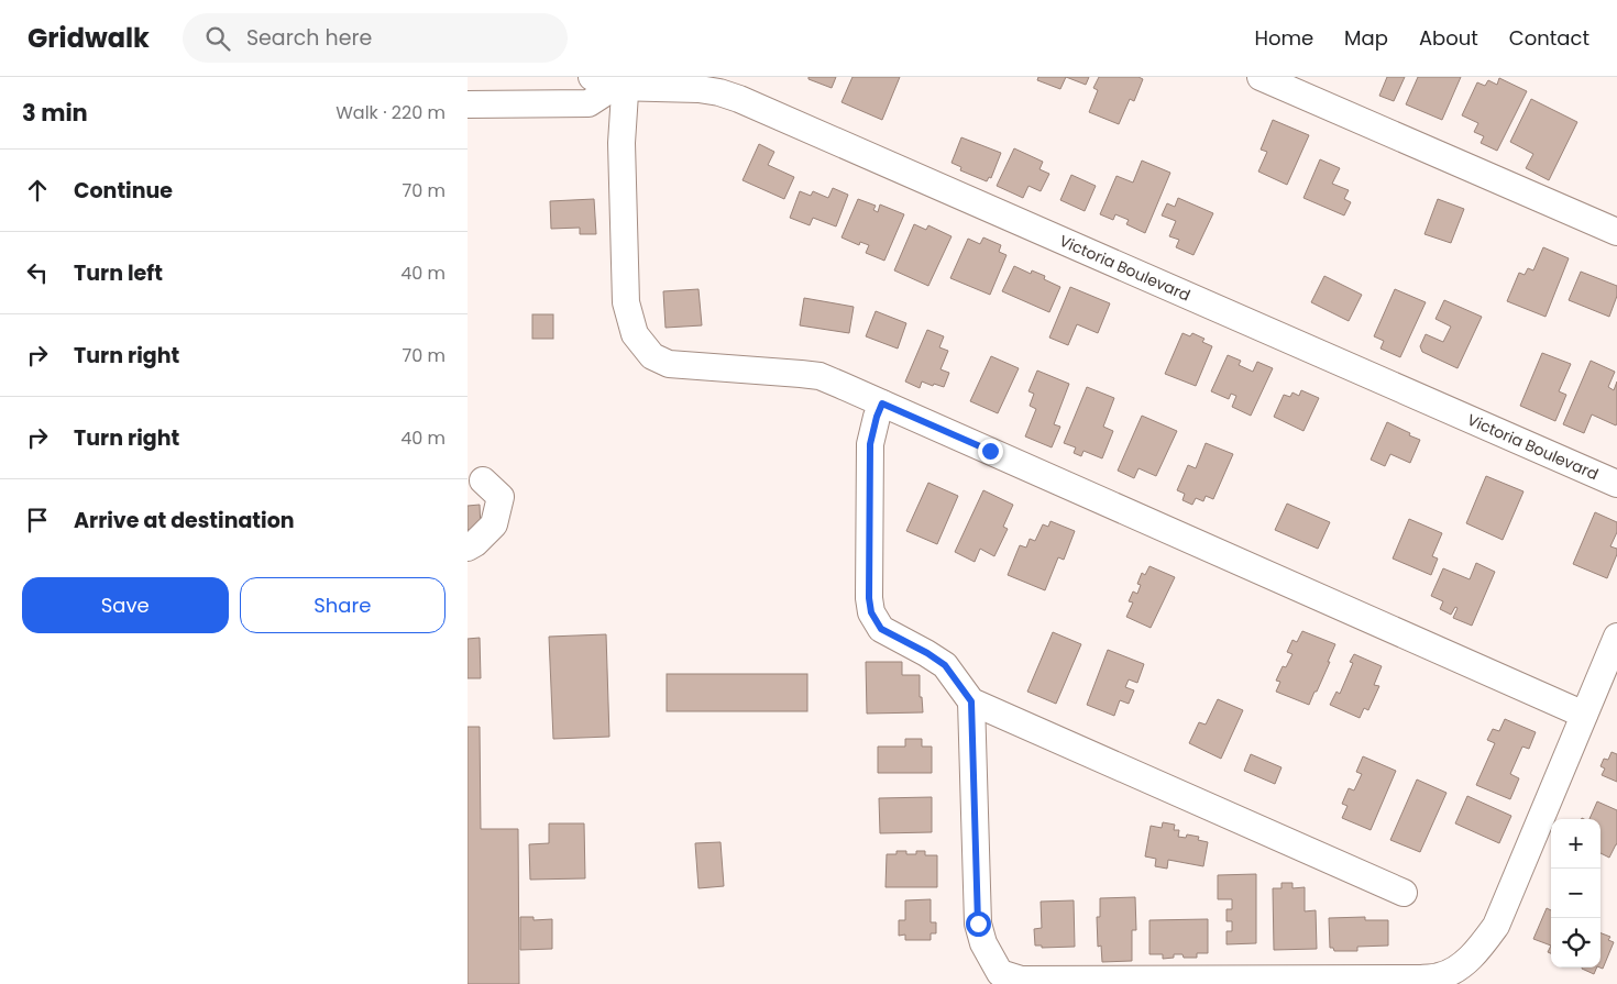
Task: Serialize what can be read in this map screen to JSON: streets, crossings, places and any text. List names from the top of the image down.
{
  "streets": {
    "street": ["Victoria Boulevard"]
  },
  "page": {
    "header": "Gridwalk",
    "search": "Search here",
    "nav": [
      "Home",
      "Map",
      "About",
      "Contact"
    ],
    "heading": ["3 min", "Walk · 220 m"],
    "list": [
      ["Continue", "70 m"],
      ["Turn left", "40 m"],
      ["Turn right", "70 m"],
      ["Turn right", "40 m"],
      "Arrive at destination"
    ],
    "buttons": ["Save", "Share"],
    "map_buttons": ["+", "−"]
  }
}
